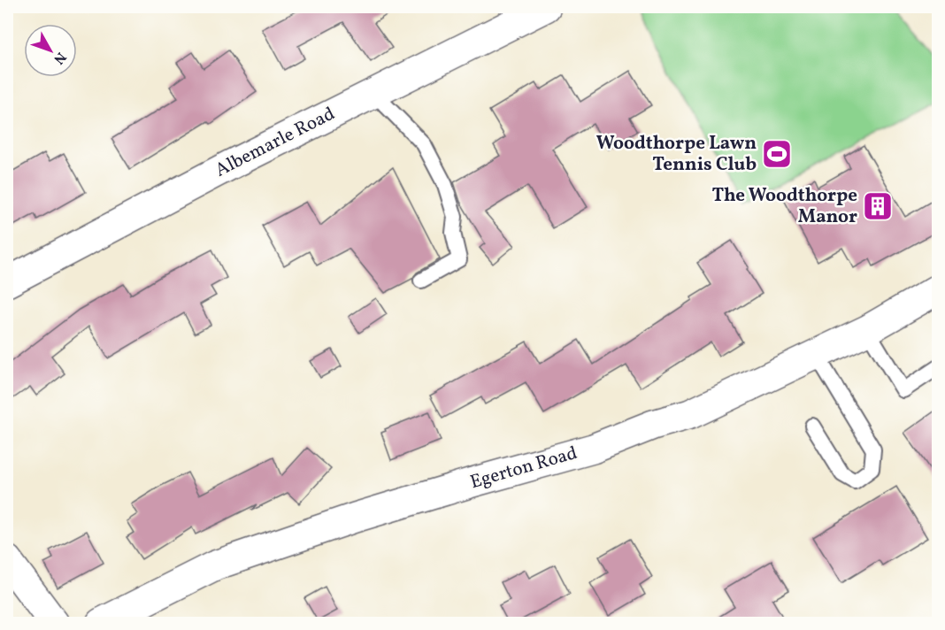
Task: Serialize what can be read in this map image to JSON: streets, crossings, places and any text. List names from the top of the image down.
{
  "streets": {
    "street": ["Albemarle Road", "Egerton Road"]
  },
  "places": {
    "sports": ["Woodthorpe Lawn Tennis Club"],
    "building": ["The Woodthorpe Manor"]
  },
  "north": "bottom right"
}
